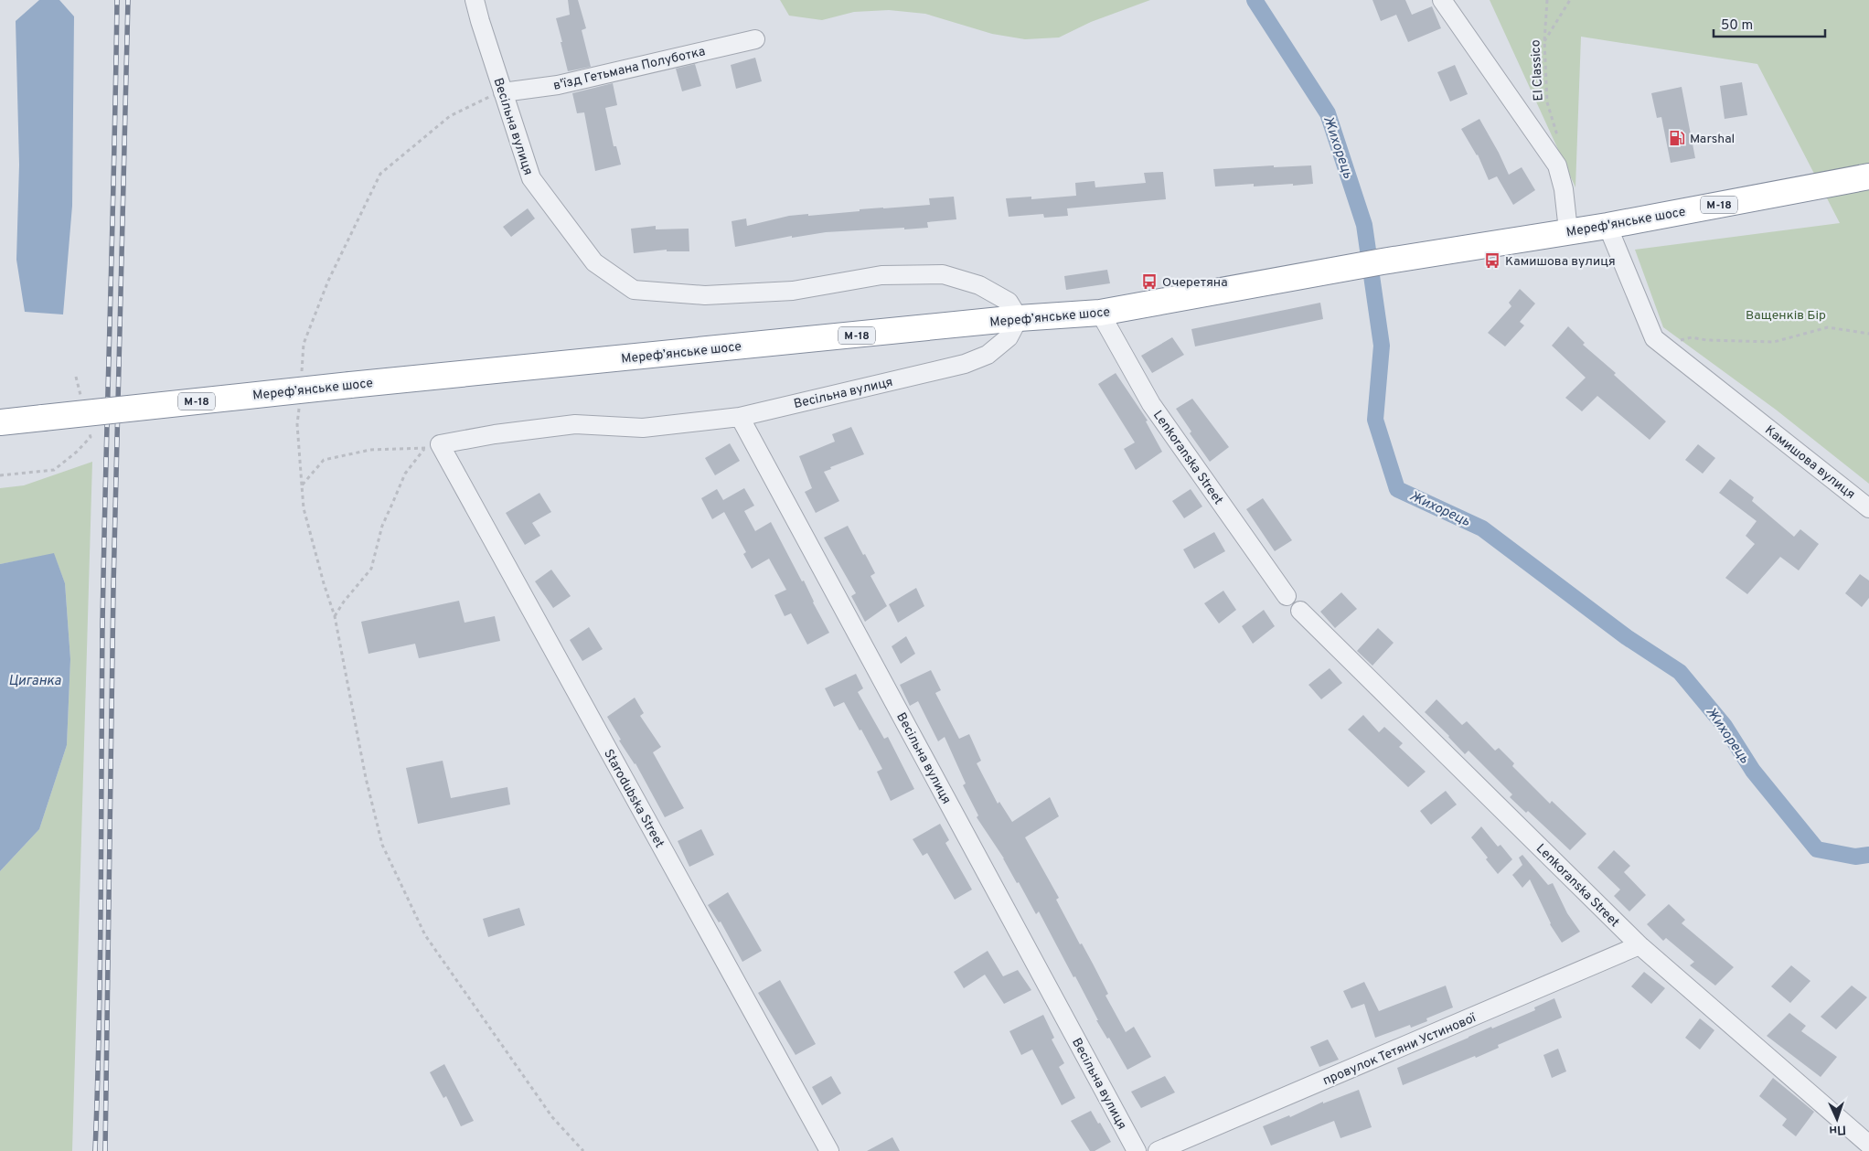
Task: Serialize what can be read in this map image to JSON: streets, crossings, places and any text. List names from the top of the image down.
{
  "streets": {
    "highway": ["М-18", "Мереф'янське шосе", "Мереф’янське шосе"],
    "street": [
      "в'їзд Гетьмана Полуботка",
      "Весільна вулиця",
      "Lenkoranska Street",
      "Камишова вулиця",
      "Starodubska Street",
      "провулок Тетяни Устинової"
    ],
    "path": ["El Classico"]
  },
  "crossings": [
    ["в'їзд Гетьмана Полуботка", "Весільна вулиця"],
    ["Весільна вулиця", "Мереф’янське шосе"],
    ["Мереф'янське шосе", "Мереф’янське шосе"],
    ["Мереф'янське шосе", "Камишова вулиця"],
    ["Мереф’янське шосе", "Lenkoranska Street"],
    ["Lenkoranska Street", "провулок Тетяни Устинової"]
  ],
  "water": ["Жихорець", "Циганка"],
  "parks": ["Ващенків Бір"],
  "places": {
    "fuel station": ["Marshal"],
    "bus stop": ["Камишова вулиця", "Очеретяна"]
  },
  "scale_bar": "50 m",
  "north": "bottom"
}
